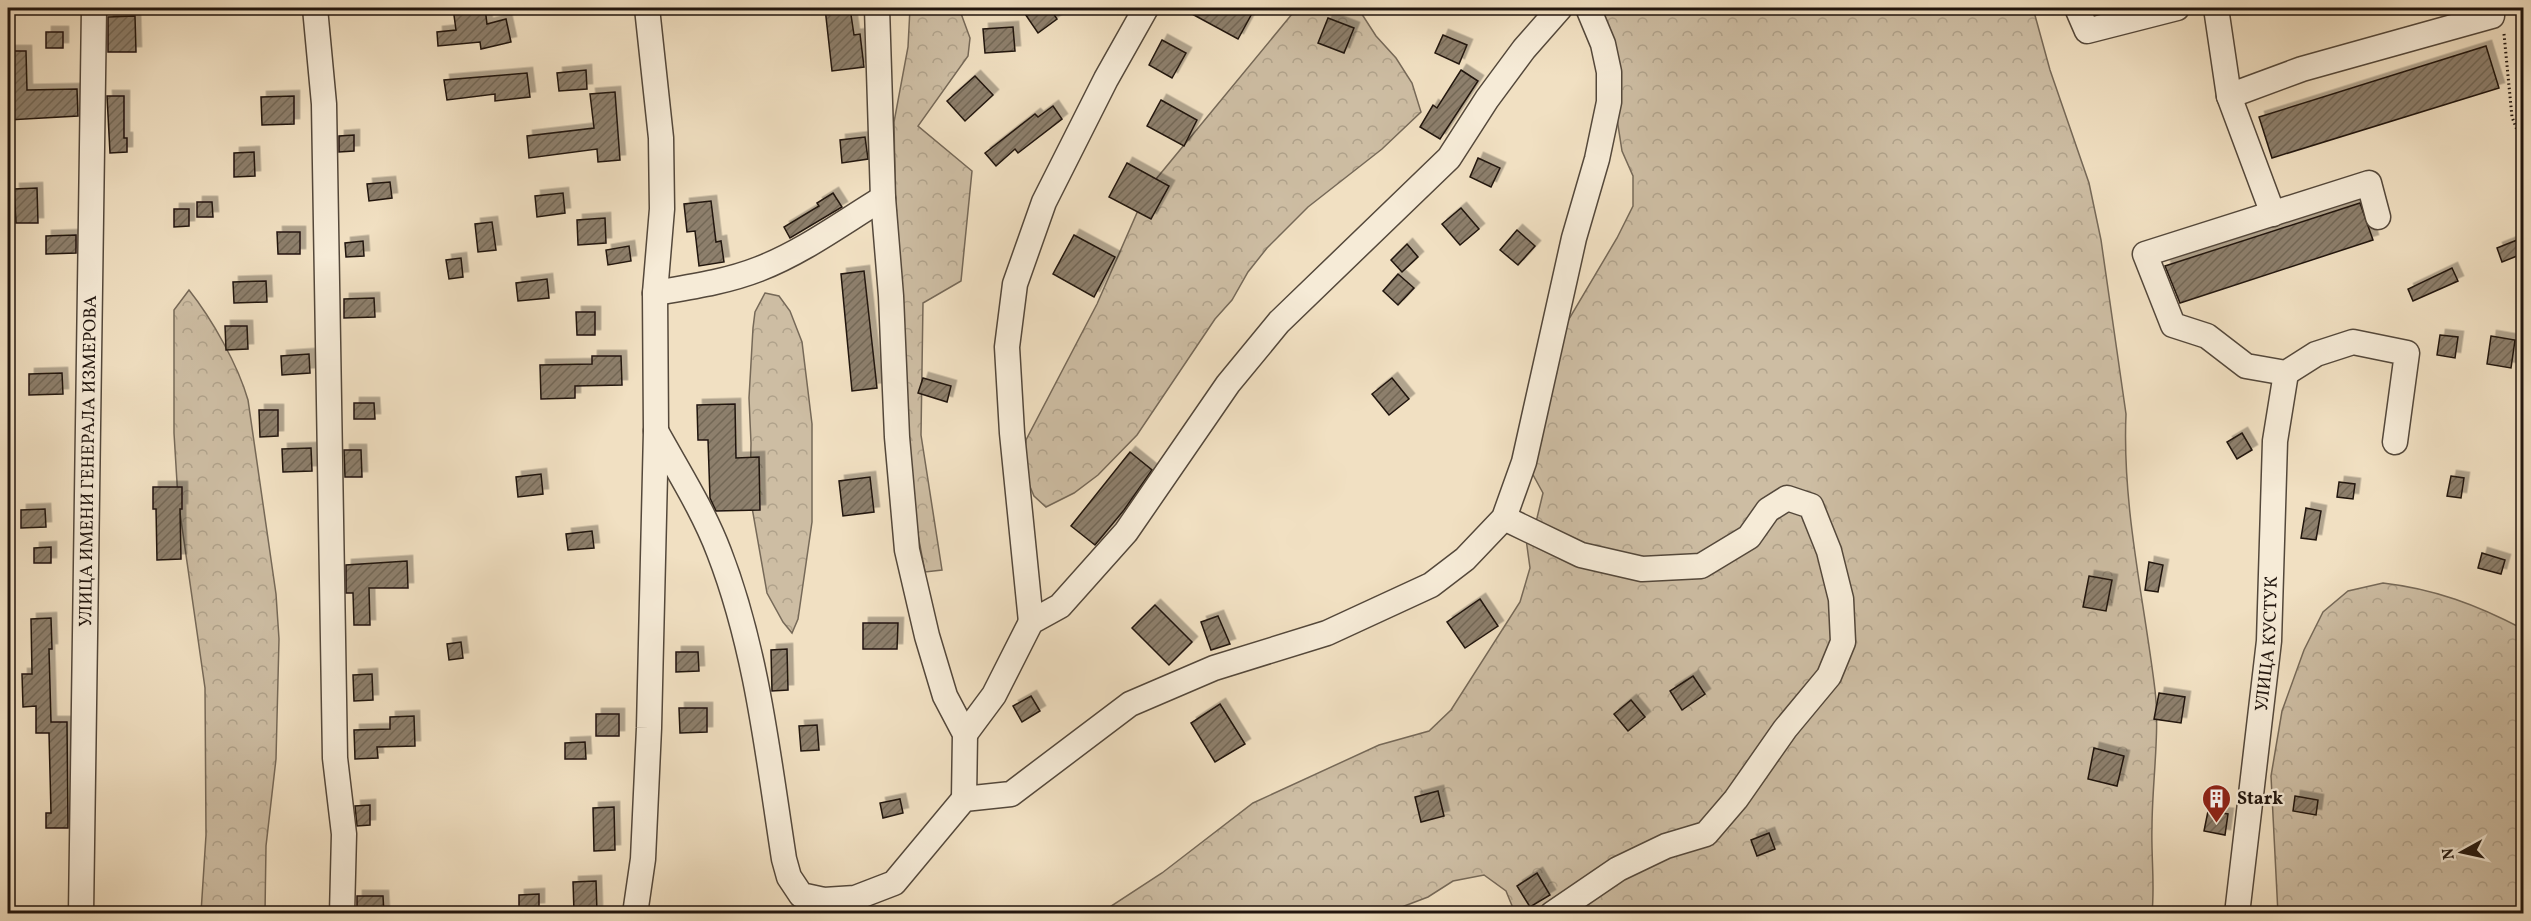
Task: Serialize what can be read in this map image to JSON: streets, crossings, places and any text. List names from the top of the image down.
{
  "streets": {
    "street": ["УЛИЦА ИМЕНИ ГЕНЕРАЛА ИЗМЕРОВА", "УЛИЦА КУСТУК"]
  },
  "places": {
    "building": ["Stark"]
  },
  "north": "left"
}
